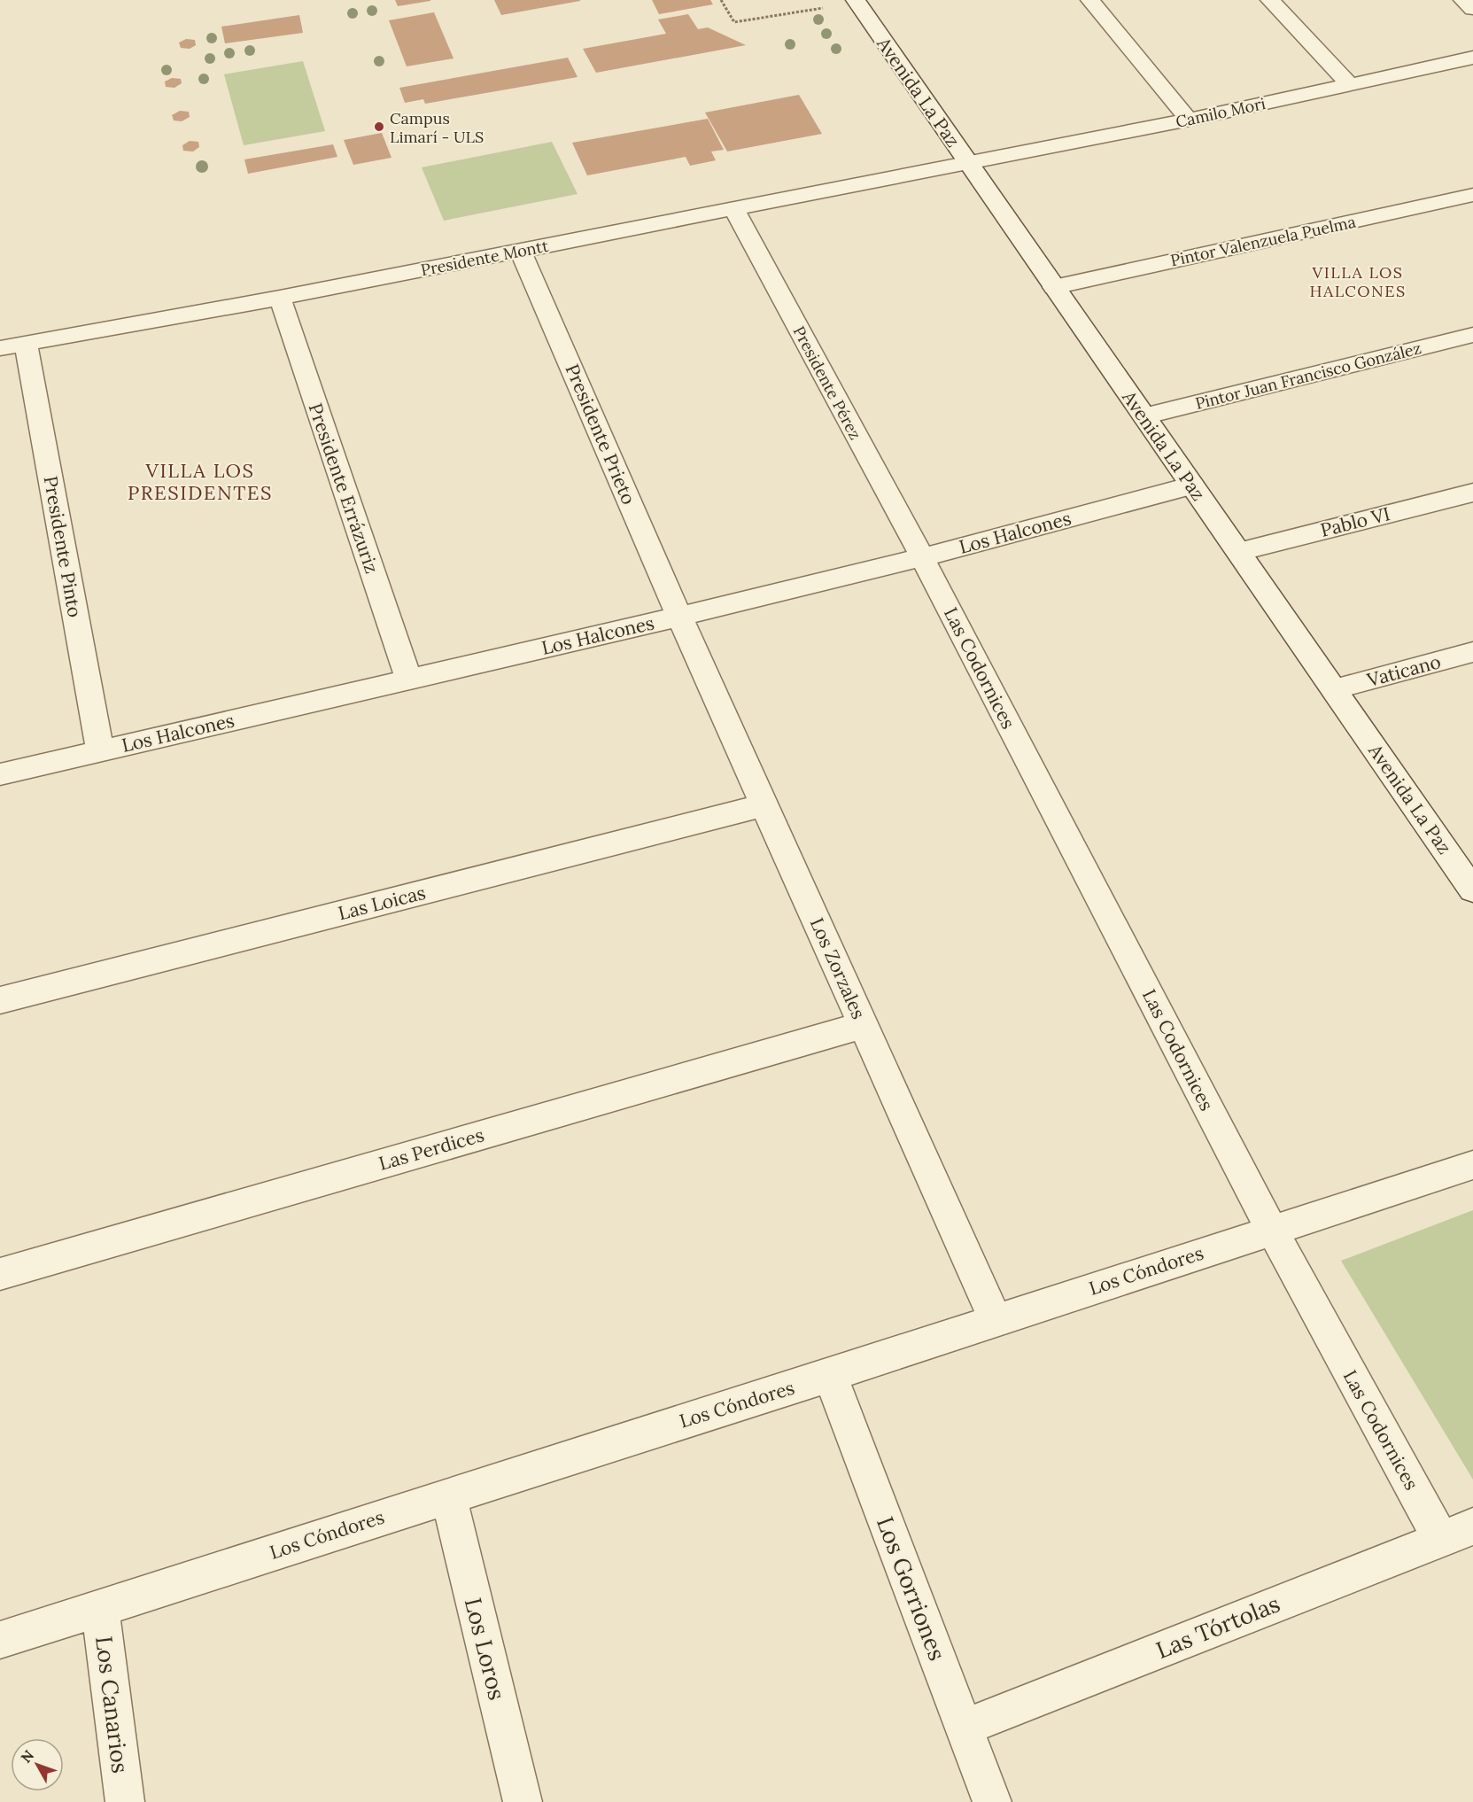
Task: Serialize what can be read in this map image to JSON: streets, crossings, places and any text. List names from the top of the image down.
{
  "streets": {
    "street": [
      "Avenida La Paz",
      "Camilo Mori",
      "Pintor Valenzuela Puelma",
      "Presidente Montt",
      "Pintor Juan Francisco González",
      "Presidente Pérez",
      "Presidente Prieto",
      "Presidente Errázuriz",
      "Pablo VI",
      "Los Halcones",
      "Presidente Pinto",
      "Las Codornices",
      "Vaticano",
      "Las Loicas",
      "Los Zorzales",
      "Las Perdices",
      "Los Cóndores",
      "Los Gorriones",
      "Las Tórtolas",
      "Los Loros",
      "Los Canarios"
    ]
  },
  "crossings": [
    ["Avenida La Paz", "Camilo Mori"],
    ["Avenida La Paz", "Pintor Valenzuela Puelma"],
    ["Avenida La Paz", "Presidente Montt"],
    ["Avenida La Paz", "Pintor Juan Francisco González"],
    ["Avenida La Paz", "Pablo VI"],
    ["Avenida La Paz", "Los Halcones"],
    ["Avenida La Paz", "Vaticano"],
    ["Camilo Mori", "Presidente Montt"],
    ["Presidente Montt", "Presidente Pérez"],
    ["Presidente Montt", "Presidente Prieto"],
    ["Presidente Montt", "Presidente Errázuriz"],
    ["Presidente Montt", "Presidente Pinto"],
    ["Presidente Pérez", "Los Halcones"],
    ["Presidente Pérez", "Las Codornices"],
    ["Presidente Prieto", "Los Halcones"],
    ["Presidente Prieto", "Los Zorzales"],
    ["Presidente Errázuriz", "Los Halcones"],
    ["Los Halcones", "Presidente Pinto"],
    ["Los Halcones", "Las Codornices"],
    ["Los Halcones", "Los Zorzales"],
    ["Las Codornices", "Los Cóndores"],
    ["Las Codornices", "Las Tórtolas"],
    ["Las Loicas", "Los Zorzales"],
    ["Los Zorzales", "Las Perdices"],
    ["Los Zorzales", "Los Cóndores"],
    ["Los Cóndores", "Los Gorriones"],
    ["Los Cóndores", "Los Loros"],
    ["Los Cóndores", "Los Canarios"],
    ["Los Gorriones", "Las Tórtolas"]
  ],
  "districts": ["VILLA LOS HALCONES", "VILLA LOS PRESIDENTES"],
  "places": ["Campus Limarí - ULS"],
  "north": "top left"
}
